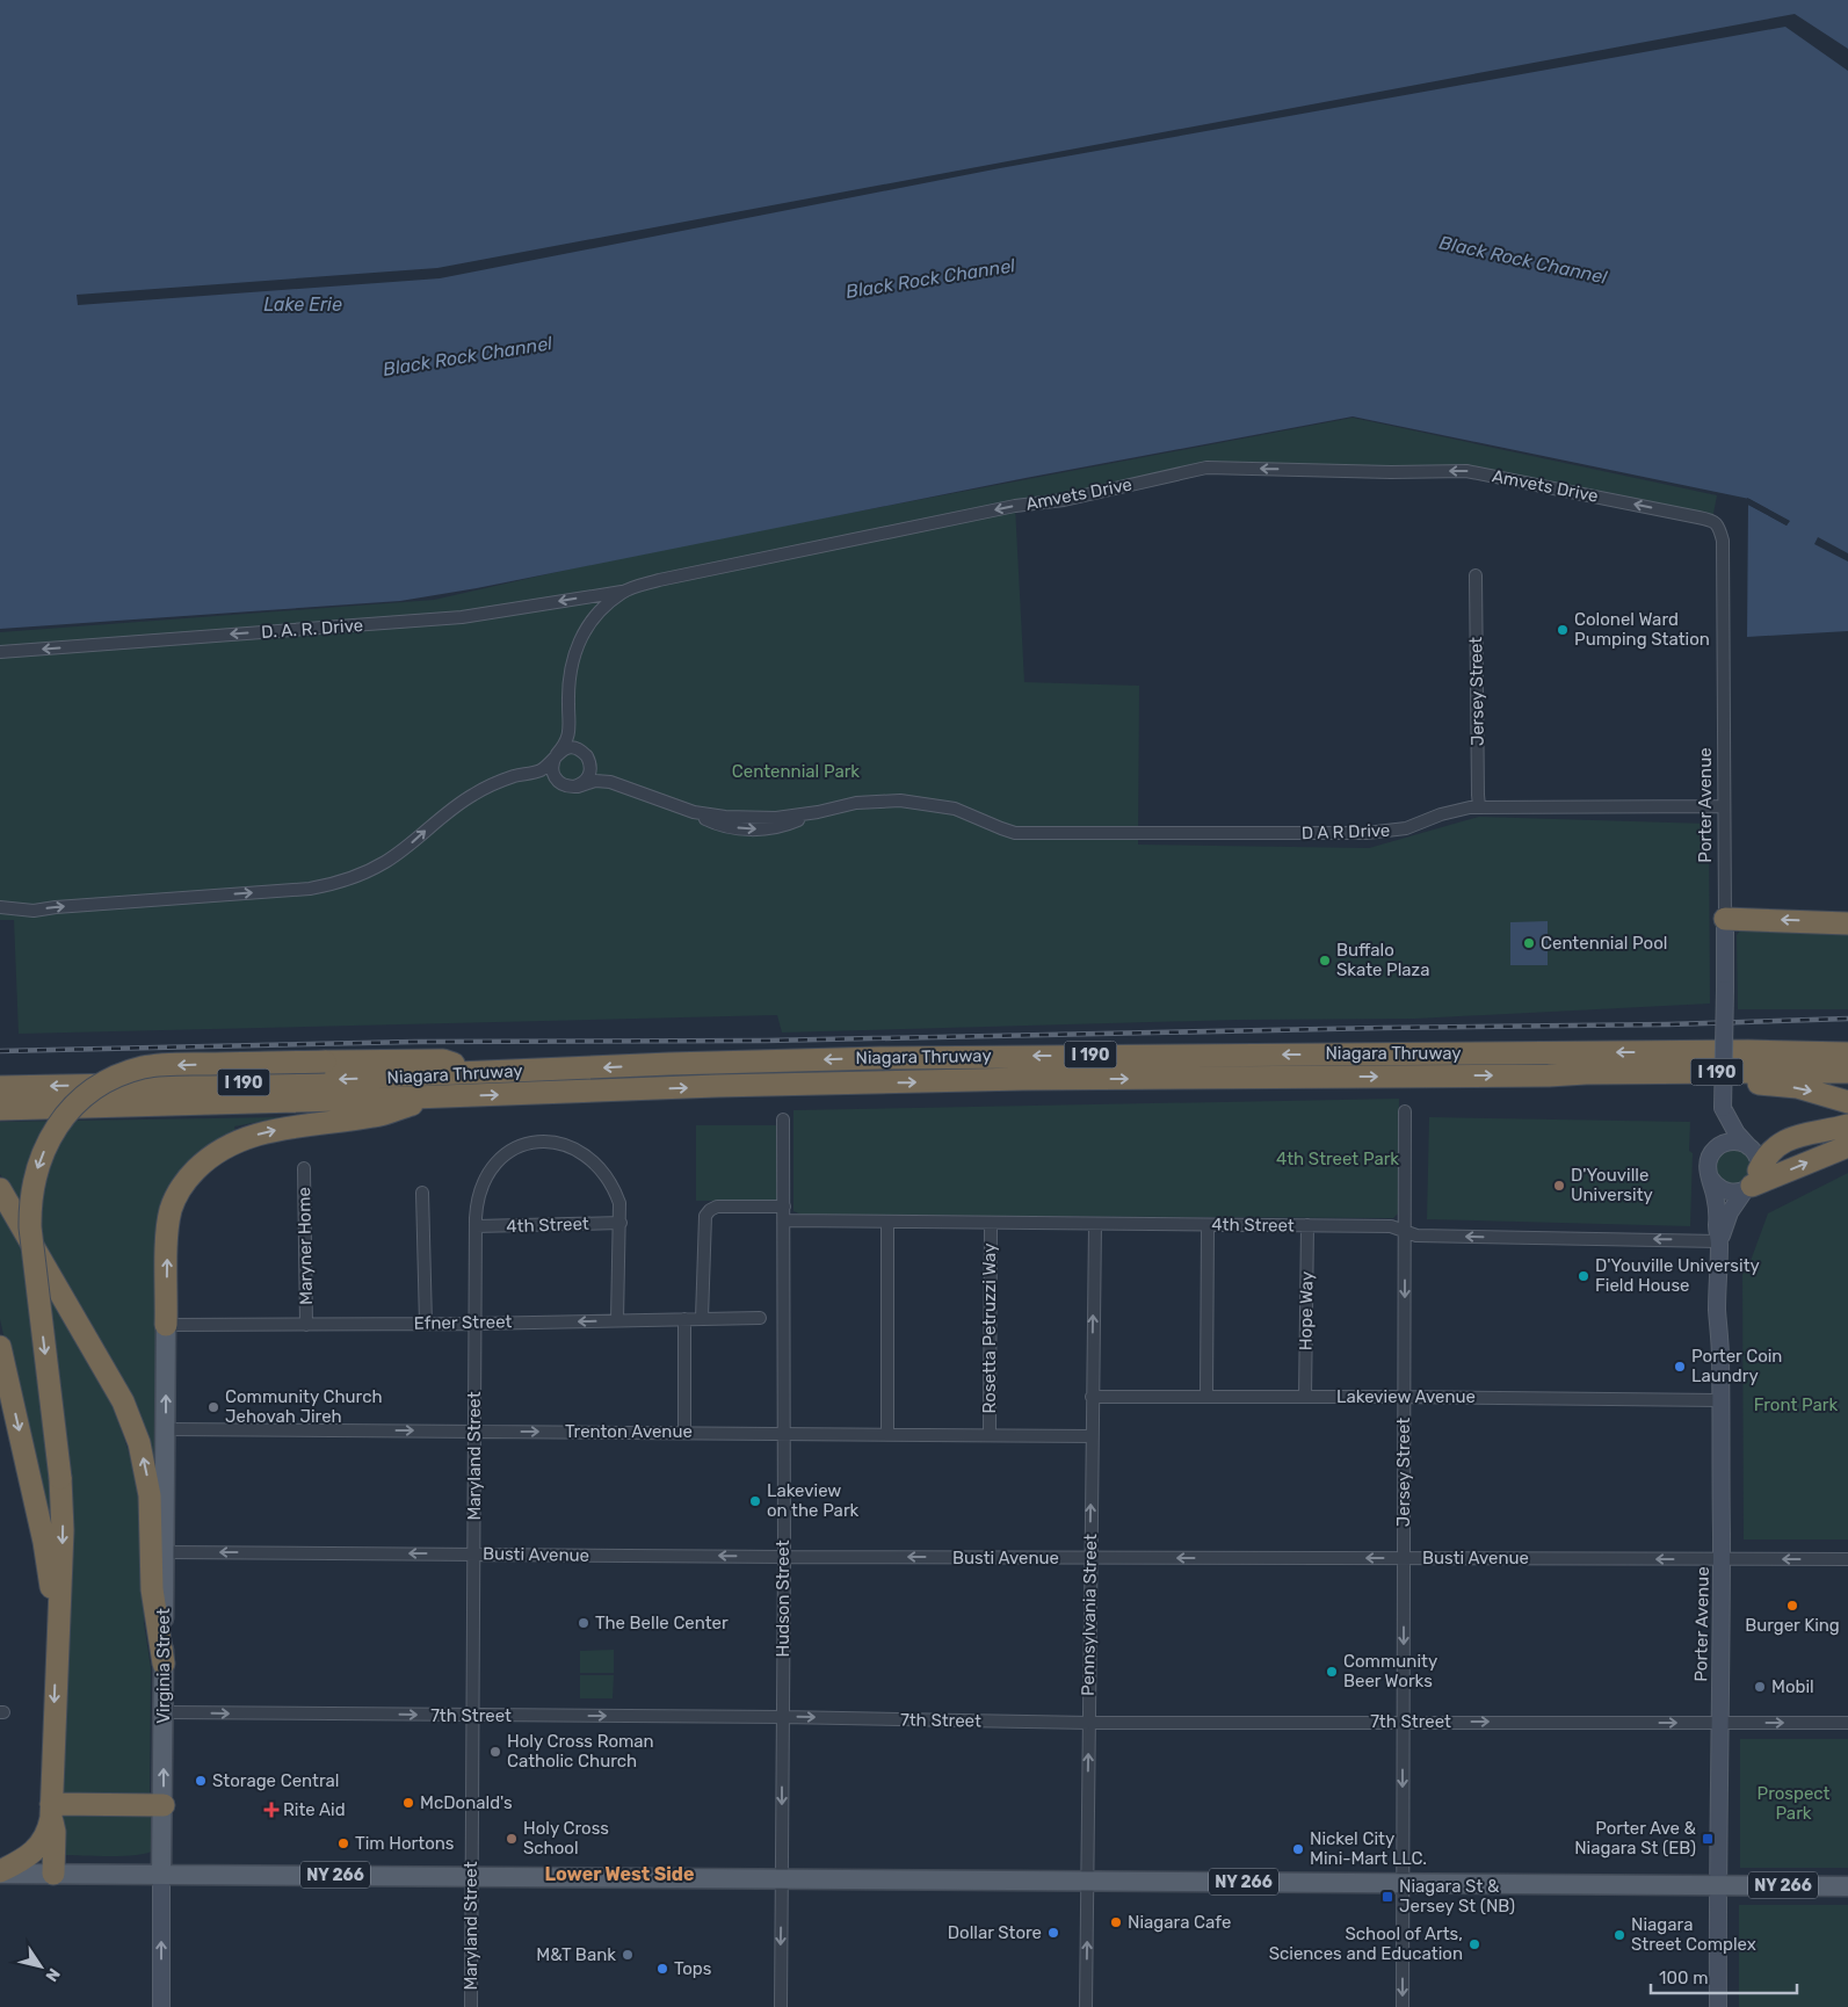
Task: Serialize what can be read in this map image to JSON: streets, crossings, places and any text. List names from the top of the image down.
{
  "streets": {
    "highway": ["Niagara Thruway", "I 190"],
    "main road": ["Virginia Street", "NY 266"],
    "street": [
      "Amvets Drive",
      "D. A. R. Drive",
      "Jersey Street",
      "Porter Avenue",
      "D A R Drive",
      "4th Street",
      "Maryner Home",
      "Hope Way",
      "Efner Street",
      "Rosetta Petruzzi Way",
      "Lakeview Avenue",
      "Trenton Avenue",
      "Maryland Street",
      "Busti Avenue",
      "Hudson Street",
      "Pennsylvania Street",
      "7th Street"
    ]
  },
  "crossings": [
    ["Amvets Drive", "D. A. R. Drive"],
    ["Amvets Drive", "Porter Avenue"],
    ["Jersey Street", "D A R Drive"],
    ["Jersey Street", "4th Street"],
    ["Jersey Street", "Lakeview Avenue"],
    ["Jersey Street", "Busti Avenue"],
    ["Jersey Street", "7th Street"],
    ["Jersey Street", "NY 266"],
    ["Porter Avenue", "D A R Drive"],
    ["Porter Avenue", "4th Street"],
    ["Porter Avenue", "Lakeview Avenue"],
    ["Porter Avenue", "Busti Avenue"],
    ["Porter Avenue", "7th Street"],
    ["Porter Avenue", "NY 266"],
    ["4th Street", "Hope Way"],
    ["4th Street", "Rosetta Petruzzi Way"],
    ["4th Street", "Maryland Street"],
    ["4th Street", "Hudson Street"],
    ["4th Street", "Pennsylvania Street"],
    ["Maryner Home", "Efner Street"],
    ["Hope Way", "Lakeview Avenue"],
    ["Efner Street", "Maryland Street"],
    ["Efner Street", "Virginia Street"],
    ["Rosetta Petruzzi Way", "Trenton Avenue"],
    ["Lakeview Avenue", "Pennsylvania Street"],
    ["Trenton Avenue", "Maryland Street"],
    ["Trenton Avenue", "Hudson Street"],
    ["Trenton Avenue", "Pennsylvania Street"],
    ["Trenton Avenue", "Virginia Street"],
    ["Maryland Street", "Busti Avenue"],
    ["Maryland Street", "7th Street"],
    ["Maryland Street", "NY 266"],
    ["Busti Avenue", "Hudson Street"],
    ["Busti Avenue", "Pennsylvania Street"],
    ["Busti Avenue", "Virginia Street"],
    ["Hudson Street", "7th Street"],
    ["Hudson Street", "NY 266"],
    ["Pennsylvania Street", "7th Street"],
    ["Pennsylvania Street", "NY 266"],
    ["Virginia Street", "7th Street"],
    ["Virginia Street", "NY 266"]
  ],
  "one_way": [
    "Amvets Drive",
    "D. A. R. Drive",
    "Jersey Street",
    "Trenton Avenue",
    "Busti Avenue",
    "Pennsylvania Street",
    "Virginia Street",
    "7th Street"
  ],
  "districts": ["Lower West Side"],
  "water": ["Black Rock Channel", "Lake Erie"],
  "parks": [
    "Centennial Park",
    "4th Street Park",
    "Front Park",
    "Prospect Park"
  ],
  "places": {
    "other": [
      "Colonel Ward Pumping Station",
      "Centennial Pool",
      "Buffalo Skate Plaza",
      "D'Youville University",
      "D'Youville University Field House",
      "Porter Coin Laundry",
      "Community Church Jehovah Jireh",
      "Lakeview on the Park",
      "Burger King",
      "The Belle Center",
      "Community Beer Works",
      "Mobil",
      "Holy Cross Roman Catholic Church",
      "Storage Central",
      "McDonald's",
      "Holy Cross School",
      "Tim Hortons",
      "Nickel City Mini-Mart LLC.",
      "Niagara Cafe",
      "Dollar Store",
      "Niagara Street Complex",
      "School of Arts, Sciences and Education",
      "M&T Bank",
      "Tops"
    ],
    "health": ["Rite Aid"],
    "transit": ["Porter Ave & Niagara St (EB)", "Niagara St & Jersey St (NB)"]
  },
  "scale_bar": "100 m",
  "north": "bottom right"
}
